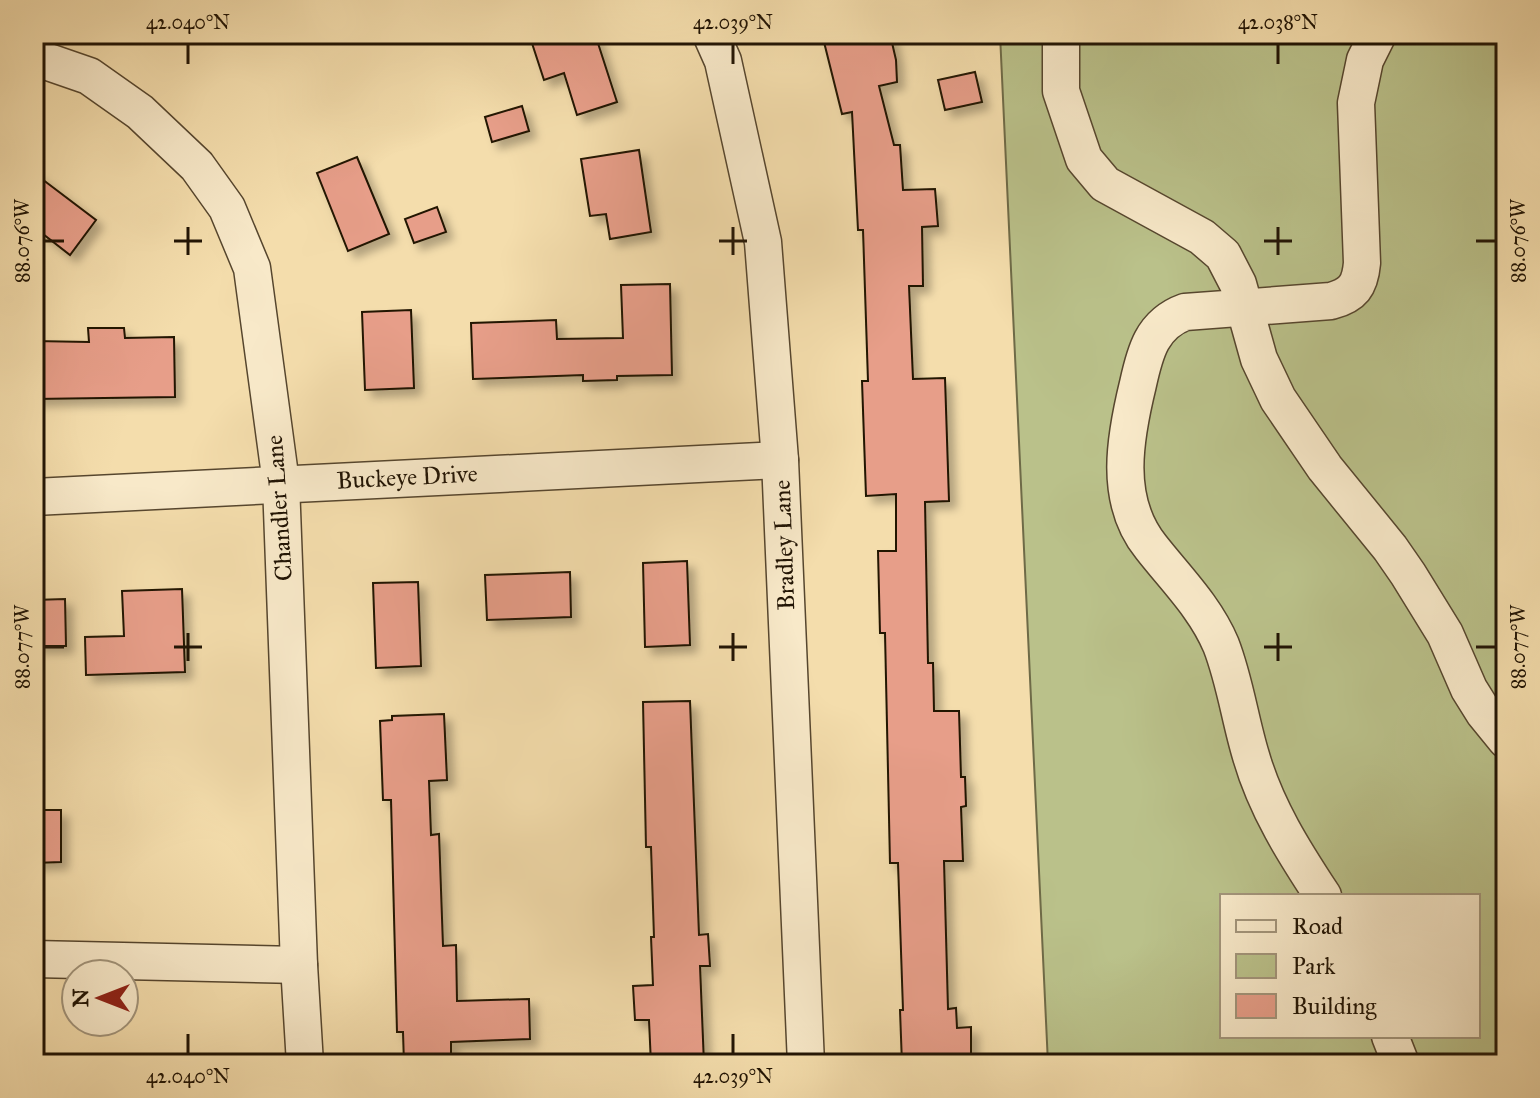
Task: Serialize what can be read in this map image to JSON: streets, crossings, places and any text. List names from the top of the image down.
{
  "streets": {
    "street": ["Buckeye Drive", "Chandler Lane", "Bradley Lane"]
  },
  "crossings": [
    ["Buckeye Drive", "Chandler Lane"],
    ["Buckeye Drive", "Bradley Lane"]
  ],
  "legend": ["Road", "Park", "Building"],
  "north": "left",
  "coordinates": [
    "42.040°N",
    "42.039°N",
    "42.038°N",
    "88.076°W",
    "88.077°W"
  ]
}
